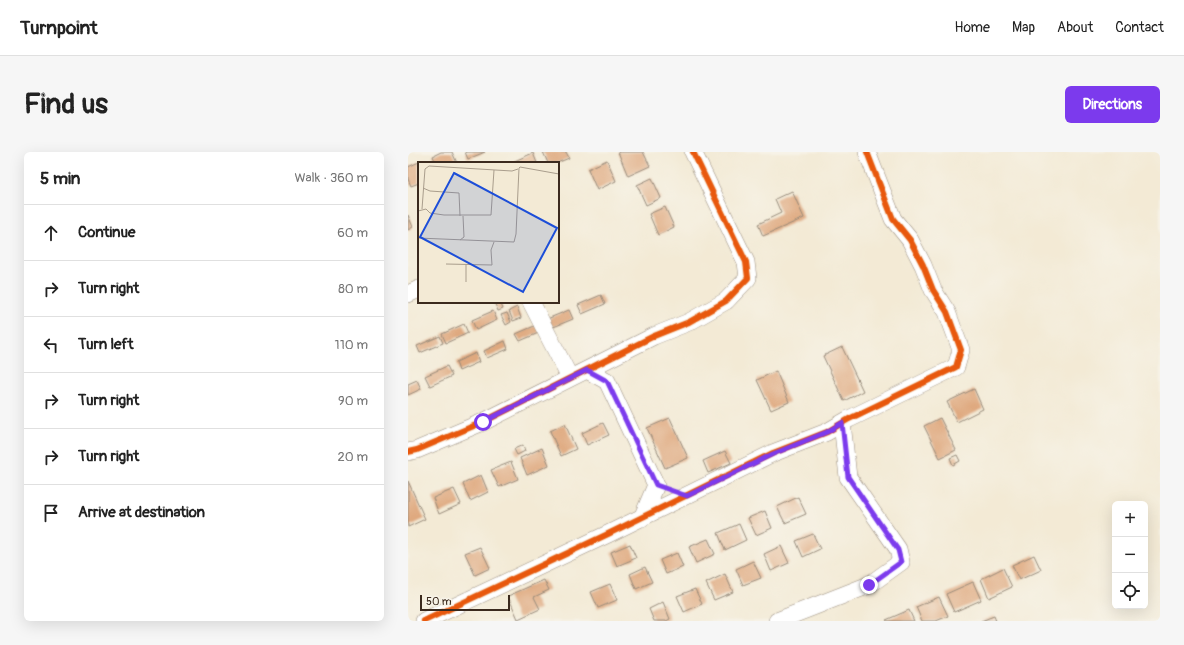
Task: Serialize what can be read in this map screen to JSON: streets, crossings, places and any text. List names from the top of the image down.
{
  "scale_bar": "50 m",
  "page": {
    "header": "Turnpoint",
    "nav": [
      "Home",
      "Map",
      "About",
      "Contact"
    ],
    "buttons": "Directions",
    "title": "Find us",
    "heading": ["5 min", "Walk · 360 m"],
    "list": [
      ["Continue", "60 m"],
      ["Turn right", "80 m"],
      ["Turn left", "110 m"],
      ["Turn right", "90 m"],
      ["Turn right", "20 m"],
      "Arrive at destination"
    ],
    "map_buttons": ["+", "−"],
    "scale": "50 m"
  }
}
